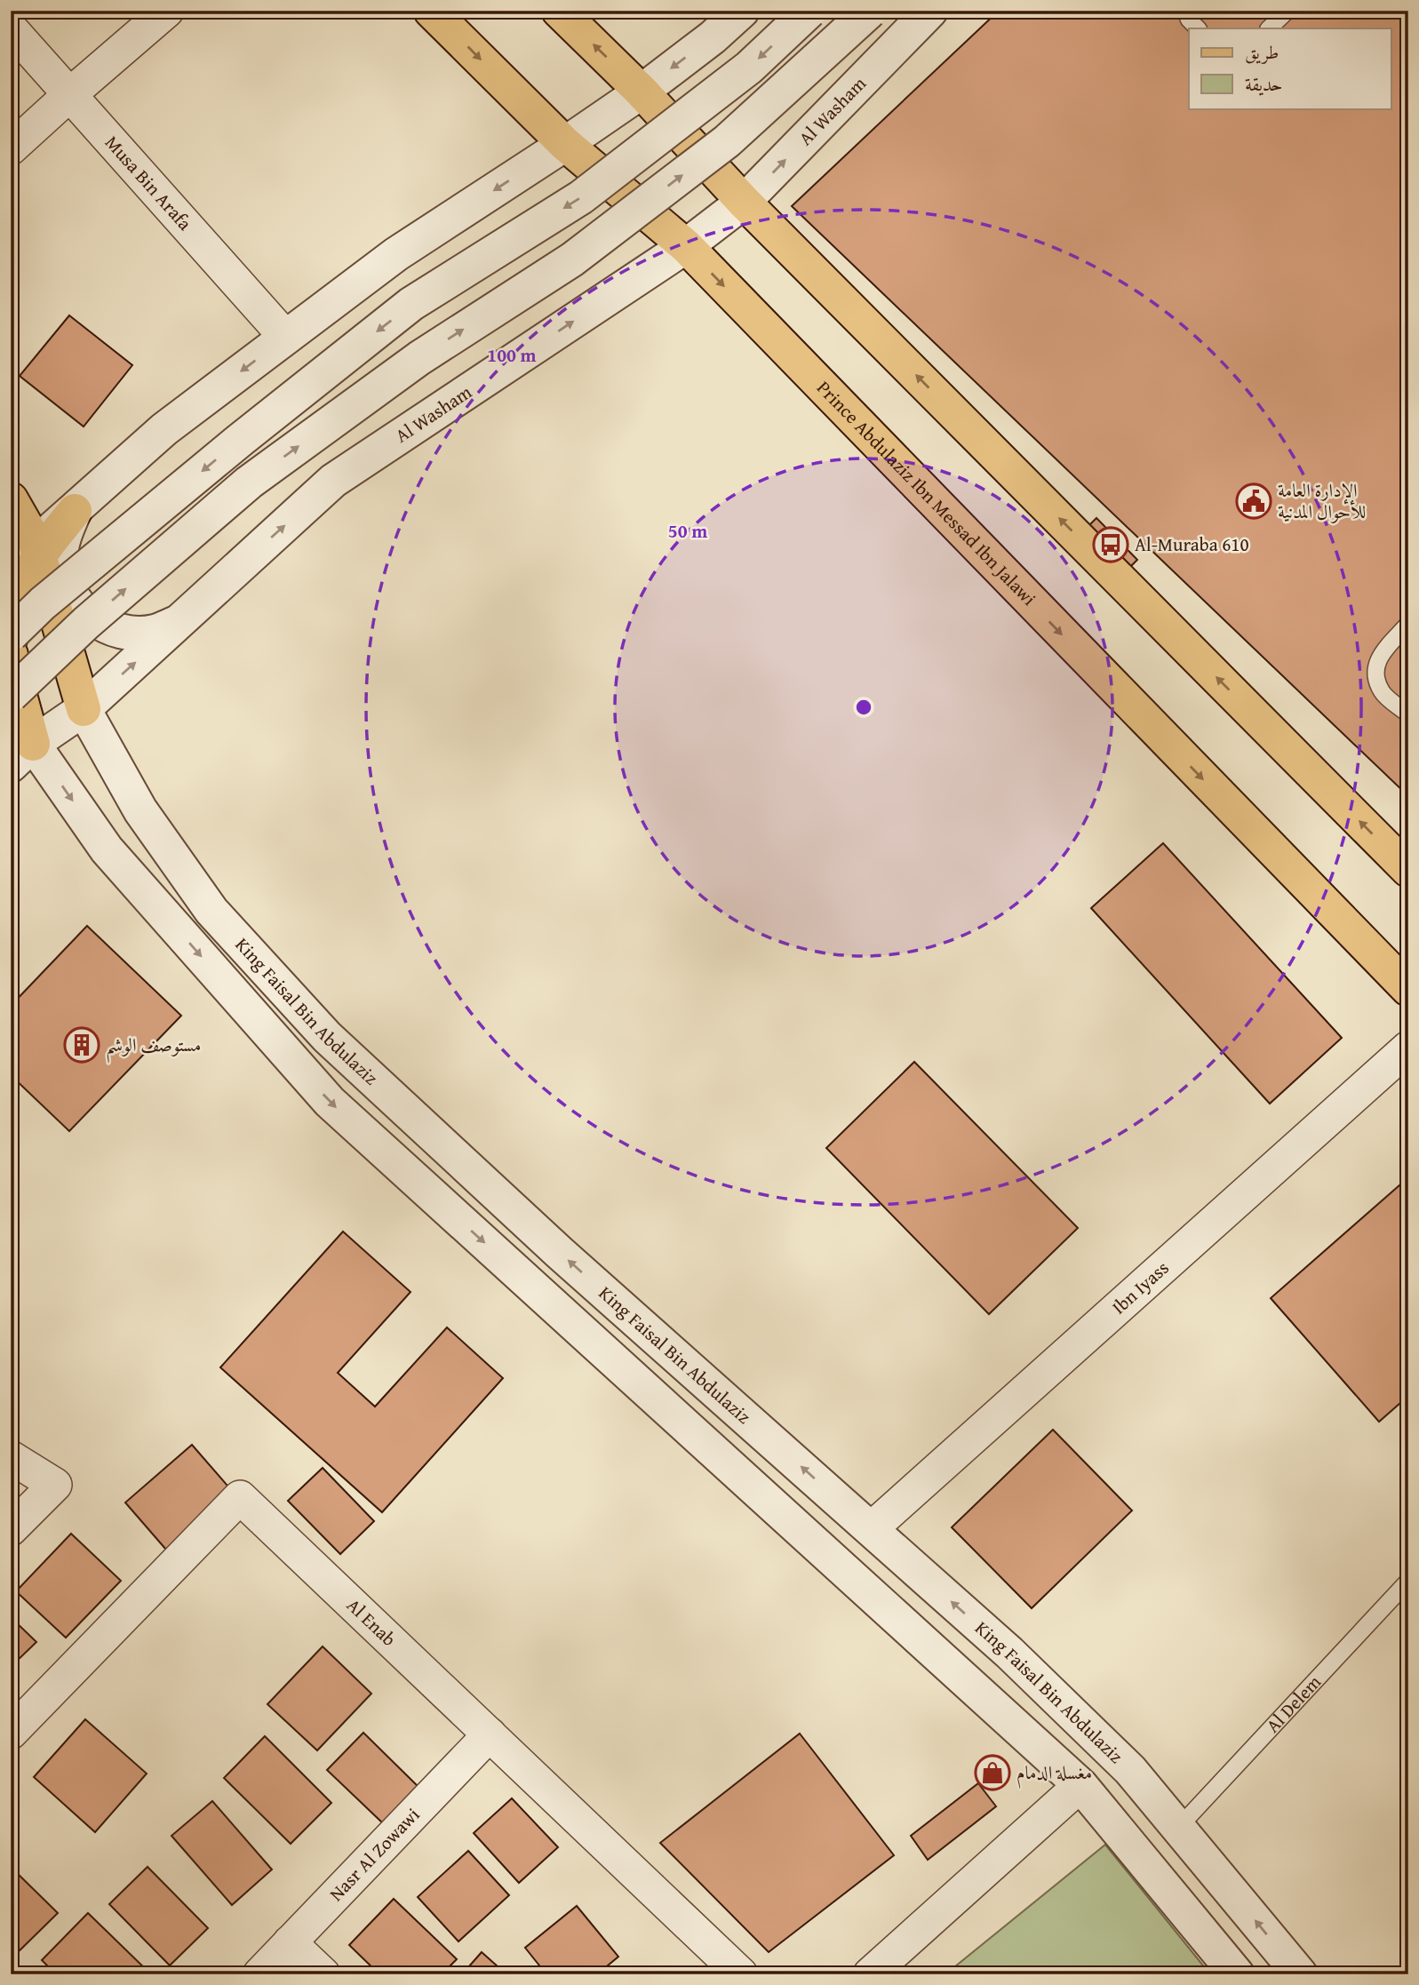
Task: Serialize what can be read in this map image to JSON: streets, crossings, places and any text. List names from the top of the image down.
{
  "streets": {
    "main road": ["Prince Abdulaziz Ibn Messad Ibn Jalawi"],
    "street": [
      "Al Washam",
      "Musa Bin Arafa",
      "King Faisal Bin Abdulaziz",
      "Ibn Iyass",
      "Al Enab",
      "Nasr Al Zowawi"
    ],
    "lane": ["Al Delem"]
  },
  "crossings": [
    ["Al Washam", "Prince Abdulaziz Ibn Messad Ibn Jalawi"],
    ["Al Washam", "King Faisal Bin Abdulaziz"],
    ["King Faisal Bin Abdulaziz", "Ibn Iyass"],
    ["King Faisal Bin Abdulaziz", "Al Delem"],
    ["Al Enab", "Nasr Al Zowawi"]
  ],
  "places": {
    "public building": ["الإدارة العامة للأحوال المدنية"],
    "bus stop": ["Al-Muraba 610"],
    "building": ["مستوصف الوشم"],
    "shop": ["مغسلة الدمام"]
  },
  "legend": ["طريق", "حديقة"],
  "rings": ["100 m", "50 m"]
}
